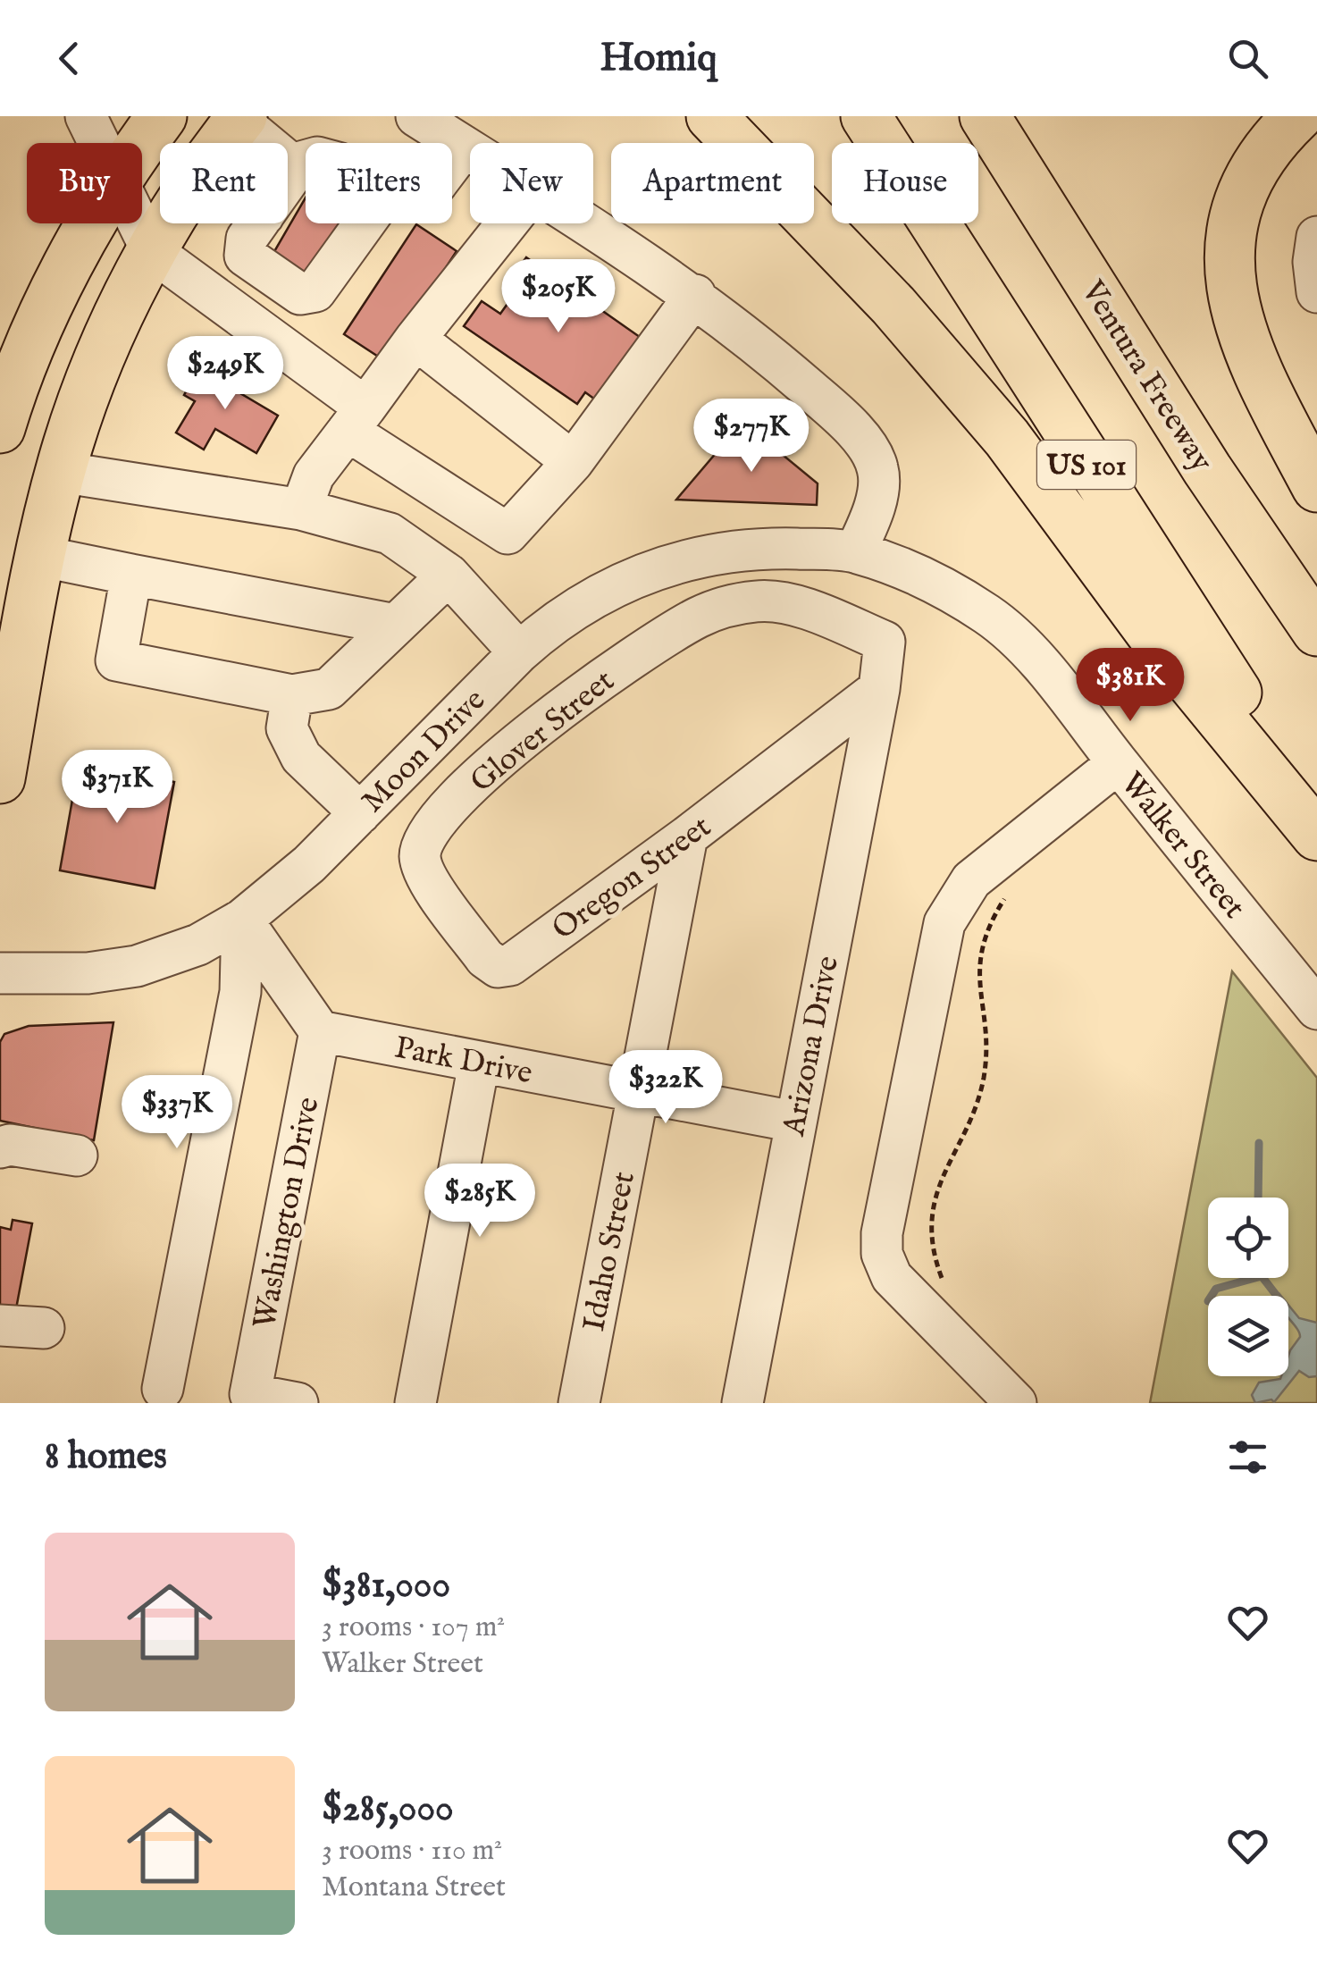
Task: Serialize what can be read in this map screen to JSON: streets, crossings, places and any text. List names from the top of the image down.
{
  "streets": {
    "main road": ["Ventura Freeway", "US 101"],
    "street": [
      "Glover Street",
      "Moon Drive",
      "Walker Street",
      "Oregon Street",
      "Arizona Drive",
      "Park Drive",
      "Washington Drive",
      "Idaho Street"
    ]
  },
  "crossings": [
    ["Glover Street", "Oregon Street"],
    ["Glover Street", "Arizona Drive"],
    ["Moon Drive", "Walker Street"],
    ["Oregon Street", "Arizona Drive"],
    ["Oregon Street", "Idaho Street"],
    ["Arizona Drive", "Park Drive"],
    ["Park Drive", "Washington Drive"],
    ["Park Drive", "Idaho Street"]
  ],
  "page": {
    "header": "Homiq",
    "chip": [
      "Buy",
      "Rent",
      "Filters",
      "New",
      "Apartment",
      "House"
    ],
    "price": [
      "$205K",
      "$249K",
      "$277K",
      "$381K",
      "$371K",
      "$322K",
      "$337K",
      "$285K"
    ],
    "heading": "8 homes",
    "list": [
      {
        "name": "$381,000",
        "note": "3 rooms · 107 m² · Walker Street"
      },
      {
        "name": "$285,000",
        "note": "3 rooms · 110 m² · Montana Street"
      }
    ]
  }
}
